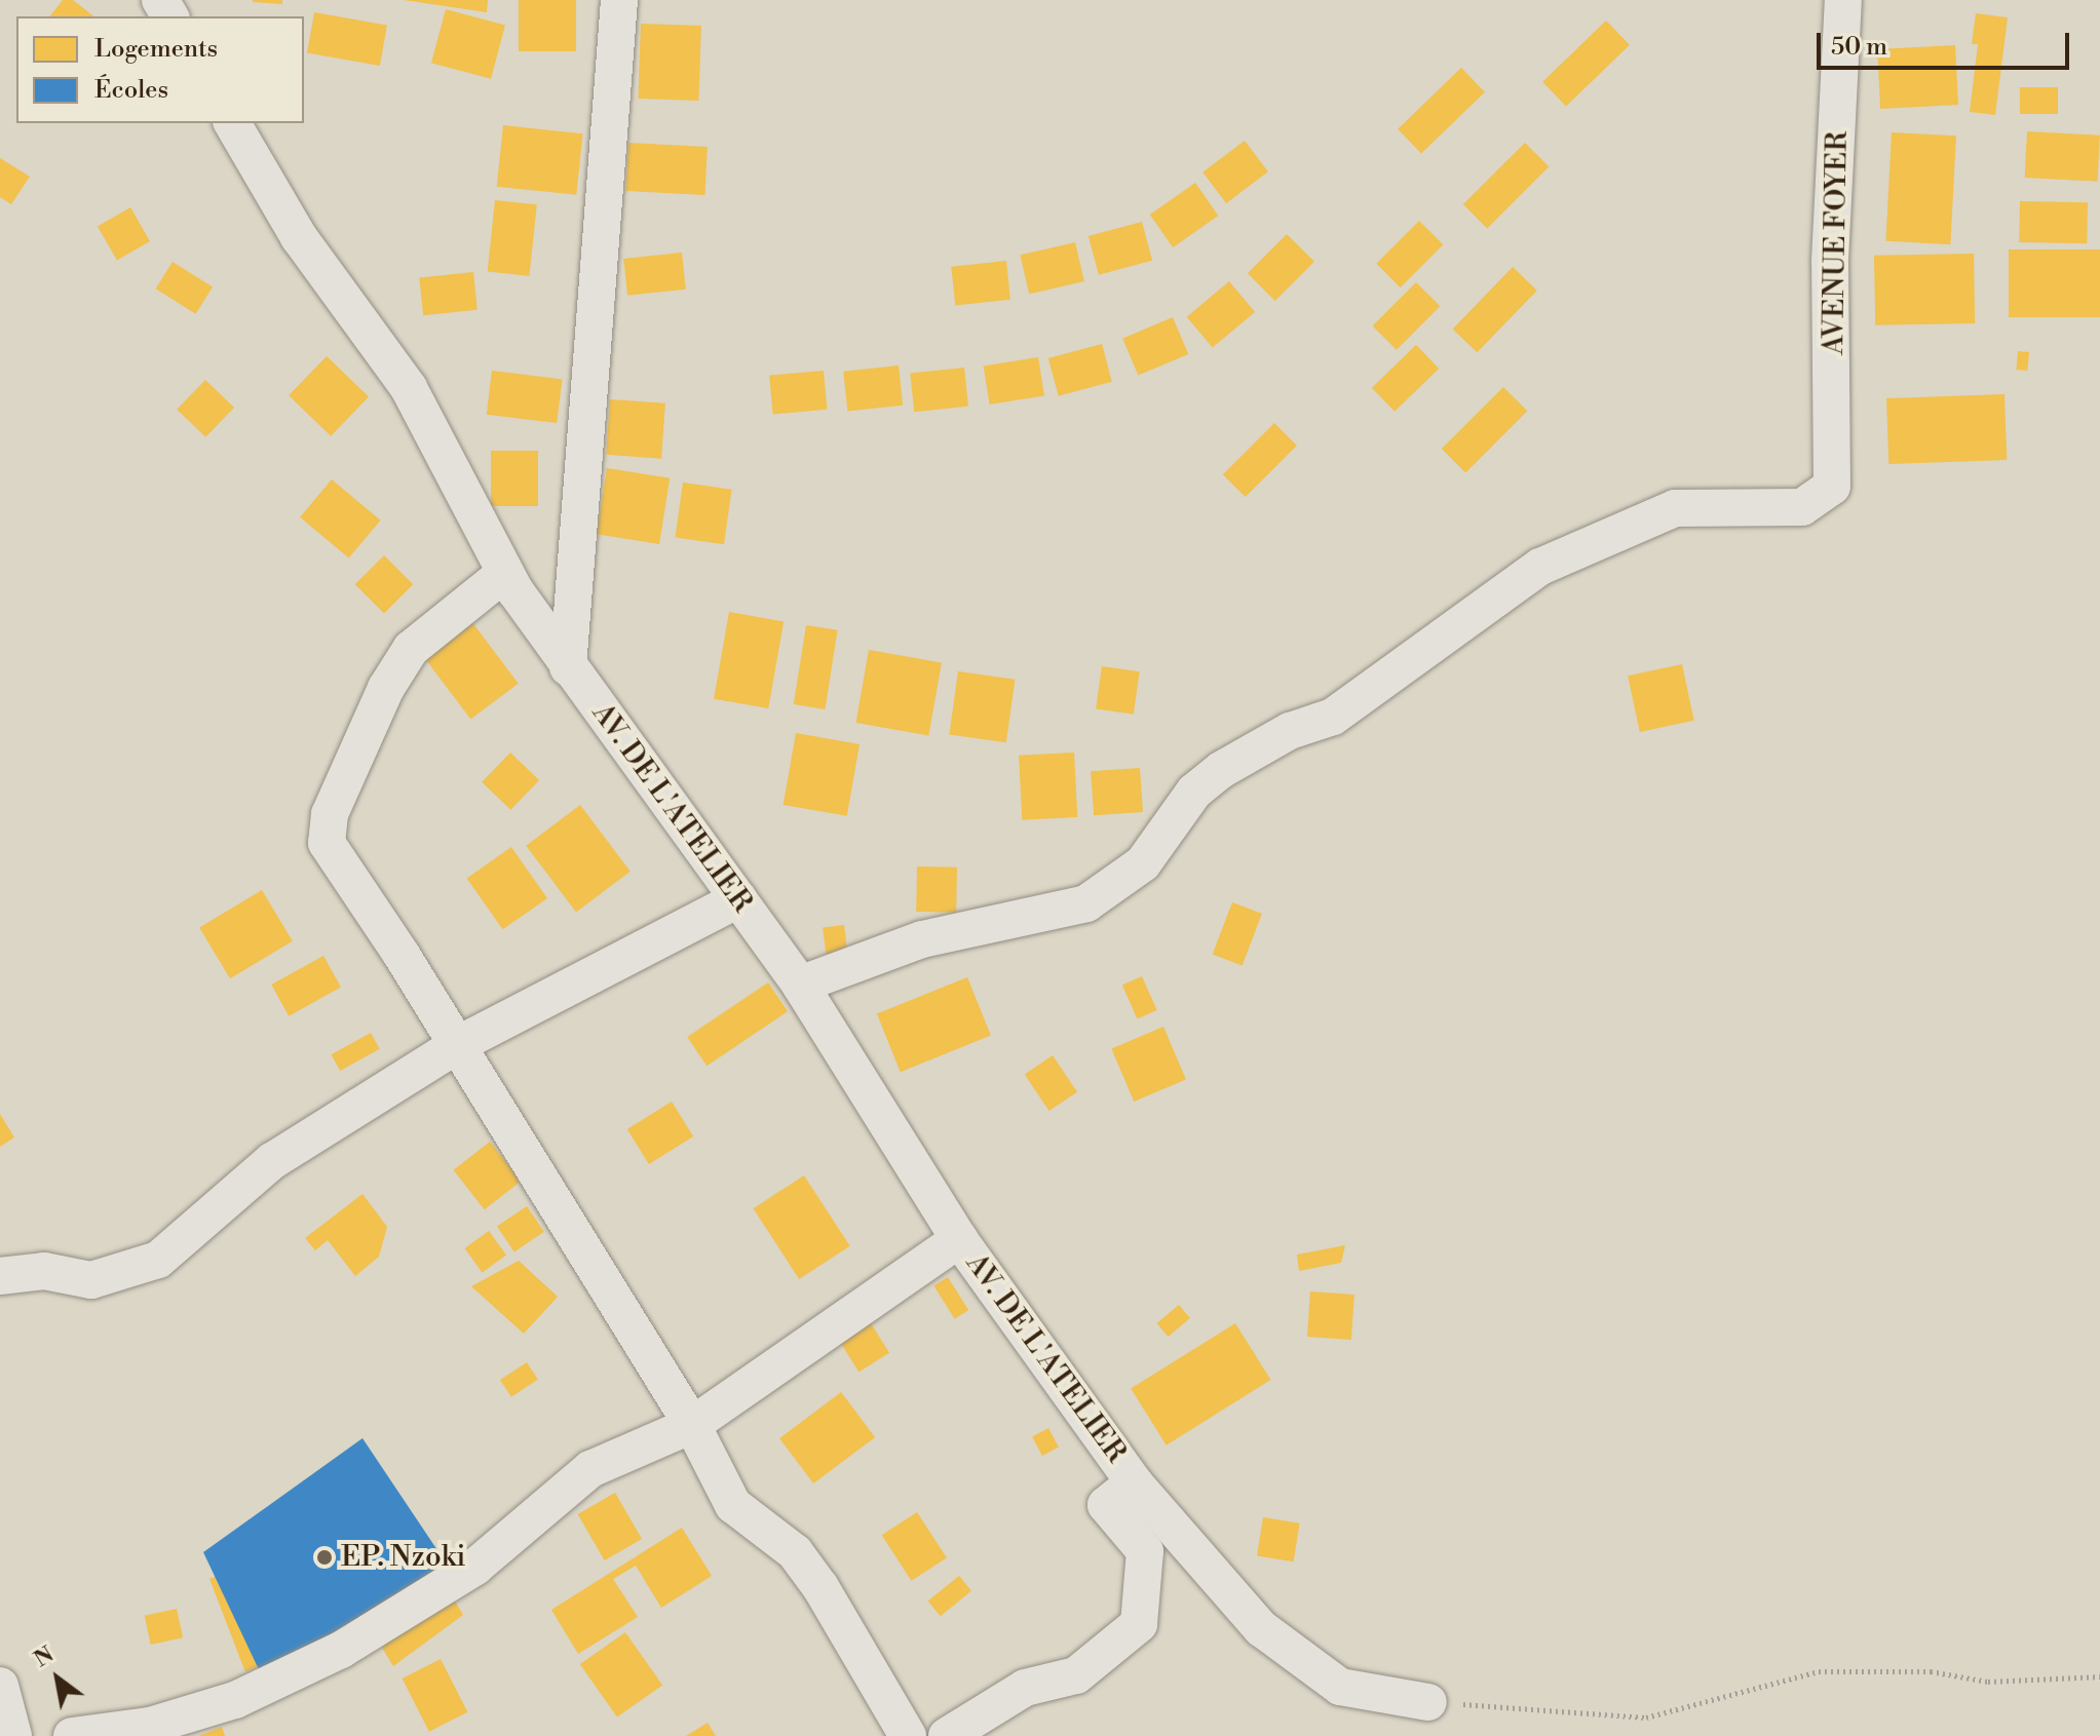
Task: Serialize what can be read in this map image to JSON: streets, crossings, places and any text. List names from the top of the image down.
{
  "streets": {
    "street": ["AVENUE FOYER", "AV. DE L'ATELIER"]
  },
  "crossings": [
    ["AVENUE FOYER", "AV. DE L'ATELIER"]
  ],
  "places": ["EP. Nzoki"],
  "legend": ["Logements", "Écoles"],
  "scale_bar": "50 m",
  "north": "top left"
}
